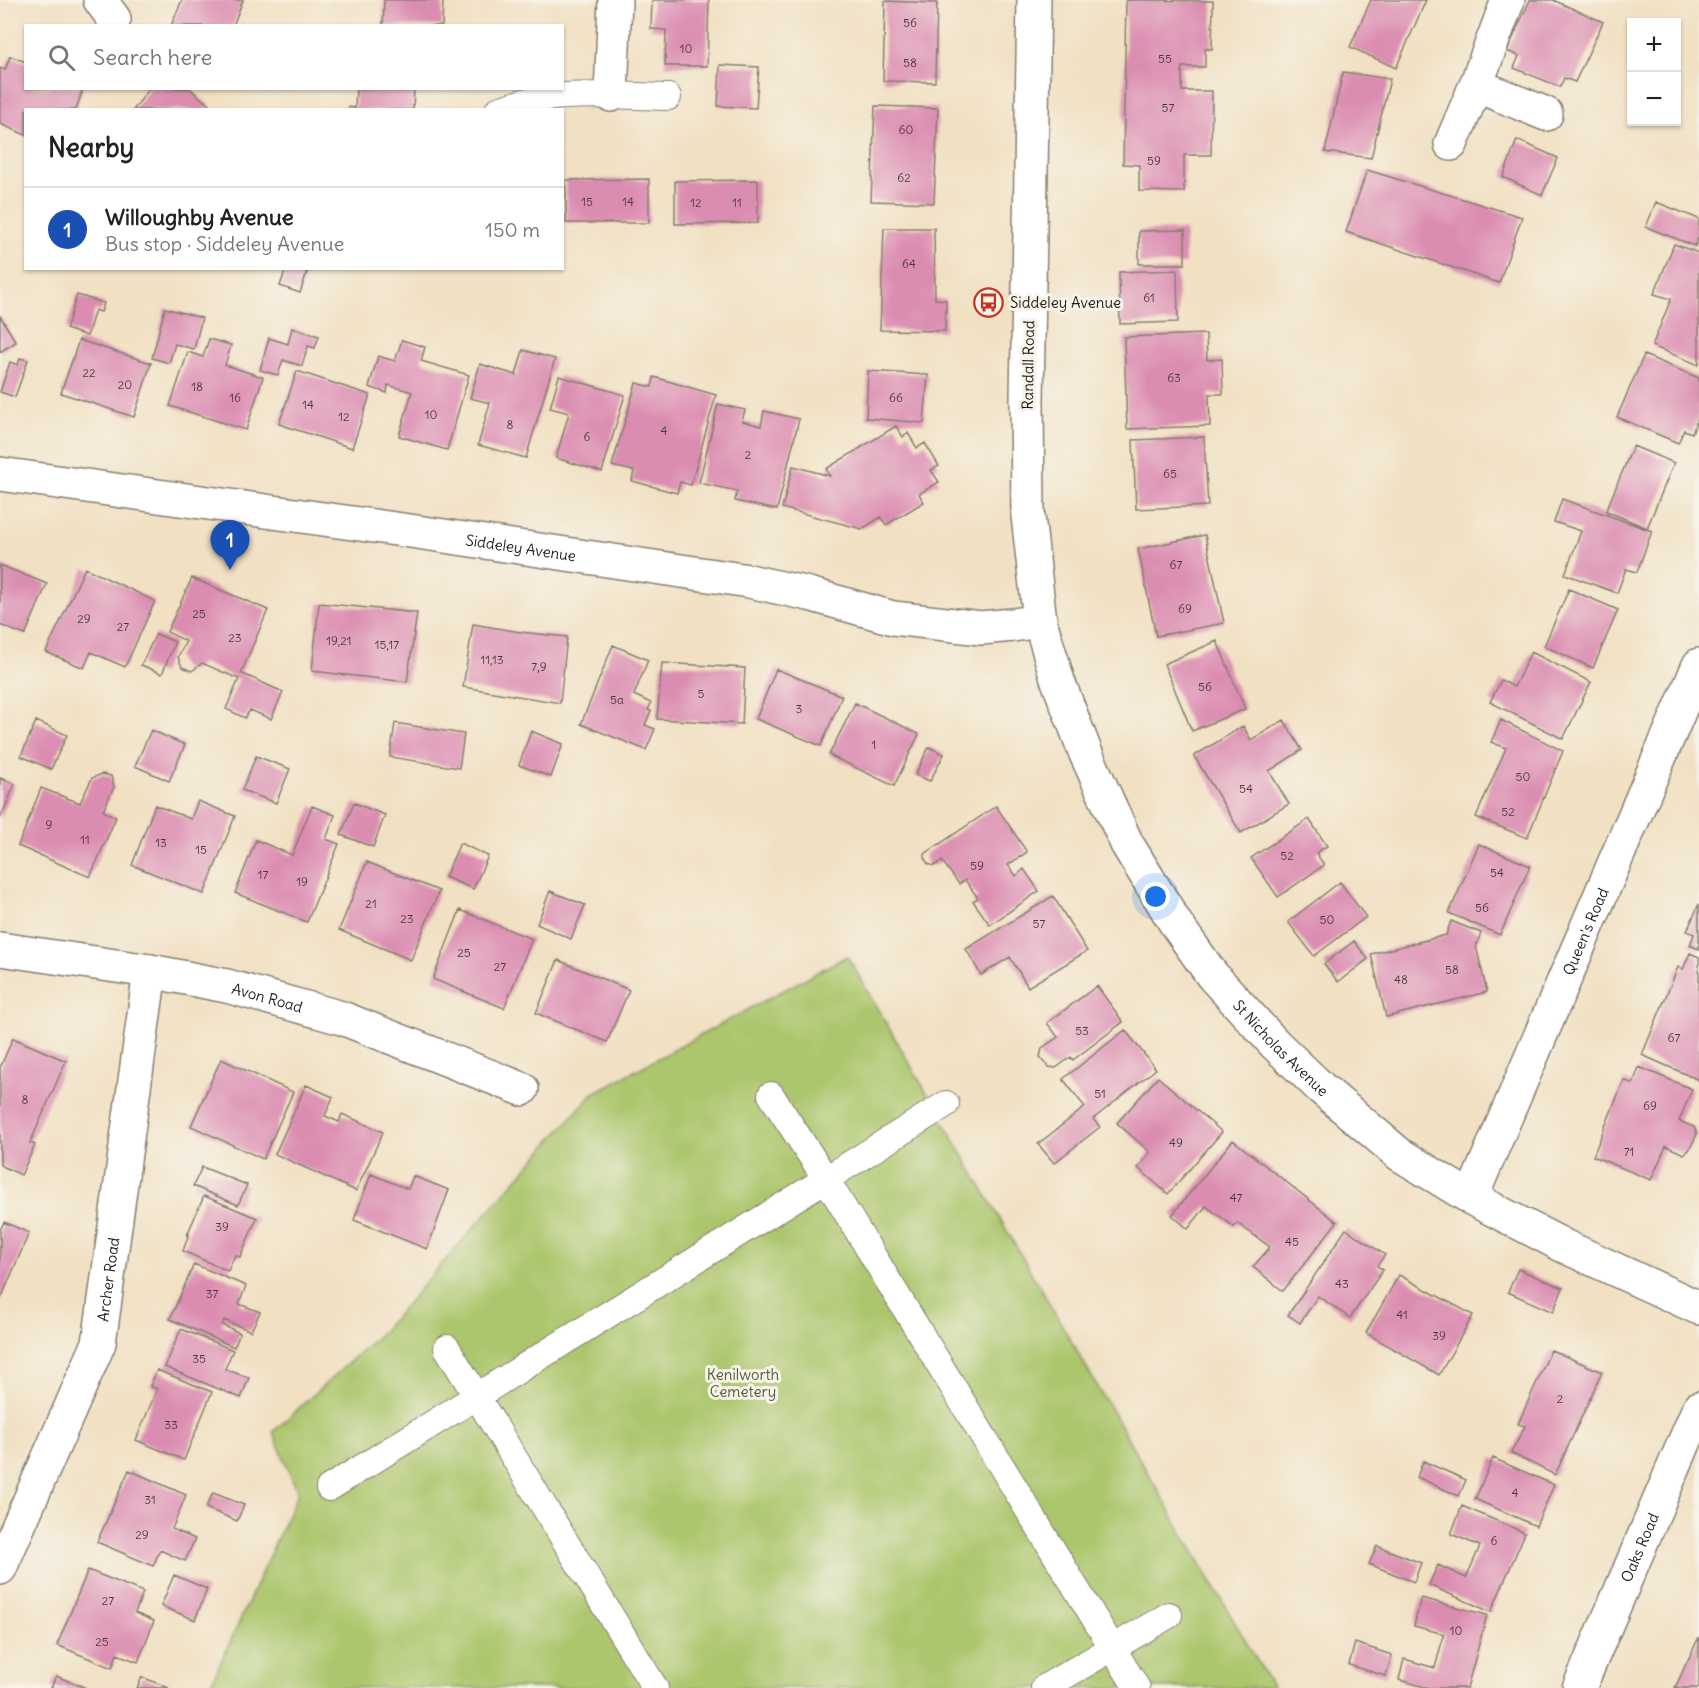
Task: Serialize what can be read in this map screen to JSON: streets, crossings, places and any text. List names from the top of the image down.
{
  "streets": {
    "street": [
      "Randall Road",
      "Siddeley Avenue",
      "Queen's Road",
      "Avon Road",
      "St Nicholas Avenue",
      "Archer Road",
      "Oaks Road"
    ]
  },
  "crossings": [
    ["Randall Road", "Siddeley Avenue"],
    ["Randall Road", "St Nicholas Avenue"],
    ["Siddeley Avenue", "St Nicholas Avenue"],
    ["Queen's Road", "St Nicholas Avenue"],
    ["Avon Road", "Archer Road"]
  ],
  "parks": ["Kenilworth Cemetery"],
  "places": {
    "bus stop": ["Siddeley Avenue"]
  },
  "house_numbers": [
    "56",
    "10",
    "55",
    "58",
    "57",
    "60",
    "59",
    "62",
    "15",
    "14",
    "12",
    "11",
    "64",
    "61",
    "22",
    "63",
    "20",
    "18",
    "16",
    "66",
    "14",
    "10",
    "12",
    "8",
    "4",
    "6",
    "2",
    "65",
    "67",
    "69",
    "25",
    "29",
    "27",
    "23",
    "19,21",
    "15,17",
    "11,13",
    "7,9",
    "56",
    "5",
    "5a",
    "3",
    "1",
    "50",
    "54",
    "52",
    "9",
    "11",
    "13",
    "15",
    "52",
    "59",
    "54",
    "17",
    "19",
    "21",
    "56",
    "23",
    "50",
    "57",
    "25",
    "27",
    "58",
    "48",
    "53",
    "67",
    "51",
    "8",
    "69",
    "49",
    "71",
    "47",
    "39",
    "45",
    "43",
    "37",
    "41",
    "39",
    "35",
    "2",
    "33",
    "4",
    "31",
    "29",
    "6",
    "27",
    "10",
    "25"
  ],
  "page": {
    "map_buttons": ["+", "−"],
    "search": "Search here",
    "heading": "Nearby",
    "list": [
      {
        "mark": "1",
        "name": "Willoughby Avenue",
        "note": "Bus stop · Siddeley Avenue",
        "value": "150 m"
      }
    ],
    "pins": "1"
  }
}
